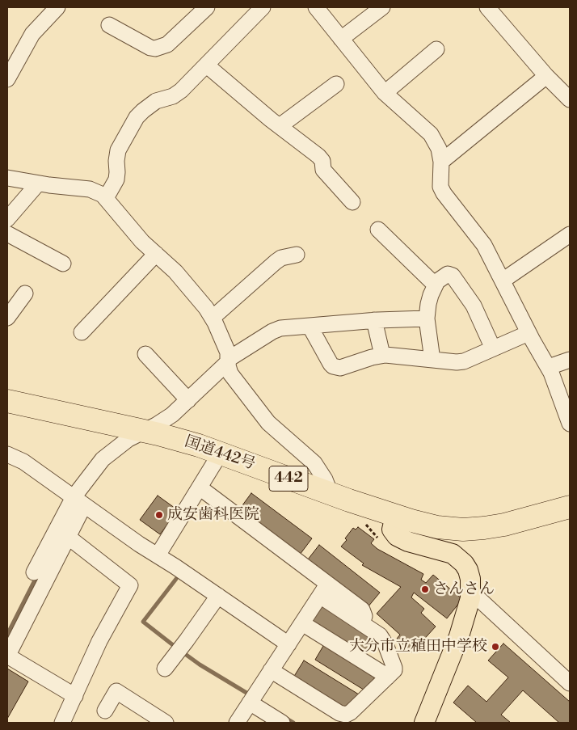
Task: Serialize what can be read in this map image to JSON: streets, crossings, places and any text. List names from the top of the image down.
{
  "streets": {
    "highway": ["国道442号", "442"]
  },
  "places": ["成安歯科医院", "さんさん", "大分市立稙田中学校"]
}
